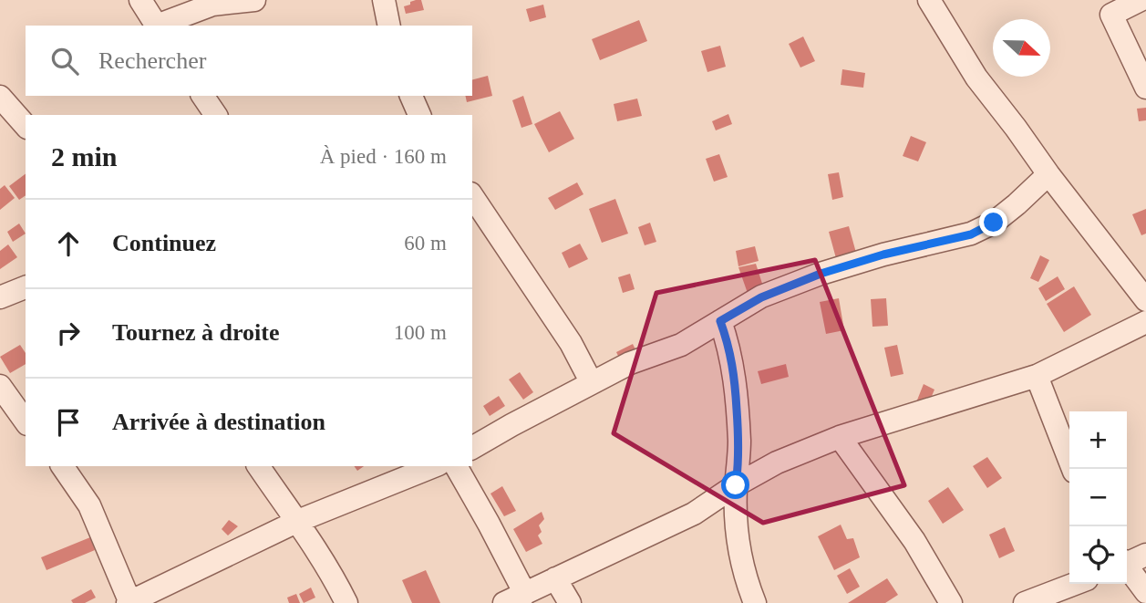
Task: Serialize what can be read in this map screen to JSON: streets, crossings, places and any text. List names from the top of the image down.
{
  "north": "right",
  "page": {
    "search": "Rechercher",
    "heading": ["2 min", "À pied · 160 m"],
    "list": [
      ["Continuez", "60 m"],
      ["Tournez à droite", "100 m"],
      "Arrivée à destination"
    ],
    "map_buttons": ["+", "−"]
  }
}
